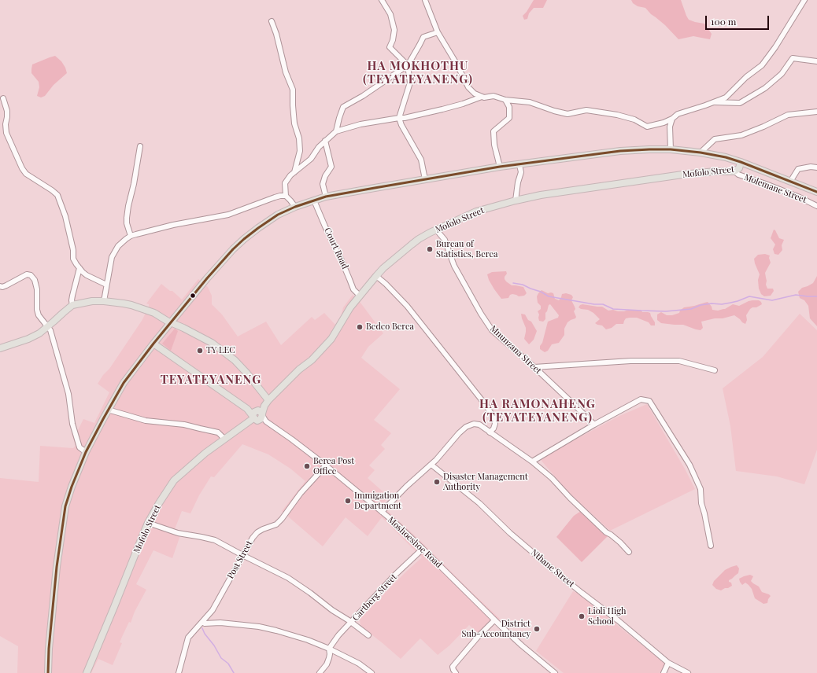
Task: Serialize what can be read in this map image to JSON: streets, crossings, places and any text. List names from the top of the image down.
{
  "streets": {
    "main road": ["Mofolo Street", "Moshoeshoe Road"],
    "street": [
      "Molemane Street",
      "Court Road",
      "Mnunzana Street",
      "Post Street",
      "Nthane Street",
      "Cartberg Street"
    ]
  },
  "crossings": [
    ["Mofolo Street", "Molemane Street"],
    ["Mofolo Street", "Court Road"],
    ["Mofolo Street", "Mnunzana Street"],
    ["Mofolo Street", "Moshoeshoe Road"],
    ["Moshoeshoe Road", "Post Street"],
    ["Moshoeshoe Road", "Cartberg Street"]
  ],
  "districts": ["HA MOKHOTHU (TEYATEYANENG)", "TEYATEYANENG", "HA RAMONAHENG (TEYATEYANENG)"],
  "places": [
    "Bureau of Statistics, Berea",
    "Bedco Berea",
    "TY LEC",
    "Berea Post Office",
    "Disaster Management Authority",
    "Immigation Department",
    "Lioli High School",
    "District Sub-Accountancy"
  ],
  "scale_bar": "100 m"
}
